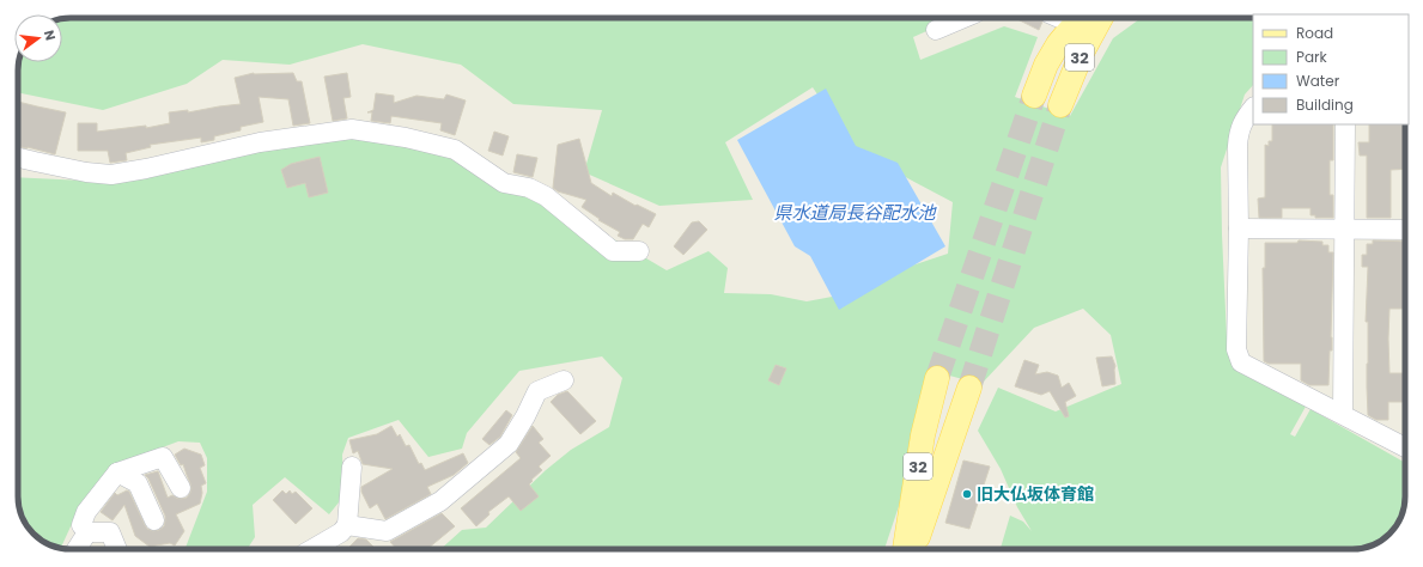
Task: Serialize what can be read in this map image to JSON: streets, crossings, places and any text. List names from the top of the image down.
{
  "streets": {
    "main road": ["32"]
  },
  "water": ["県水道局長谷配水池"],
  "places": ["旧大仏坂体育館"],
  "legend": [
    "Road",
    "Park",
    "Water",
    "Building"
  ],
  "north": "right"
}
